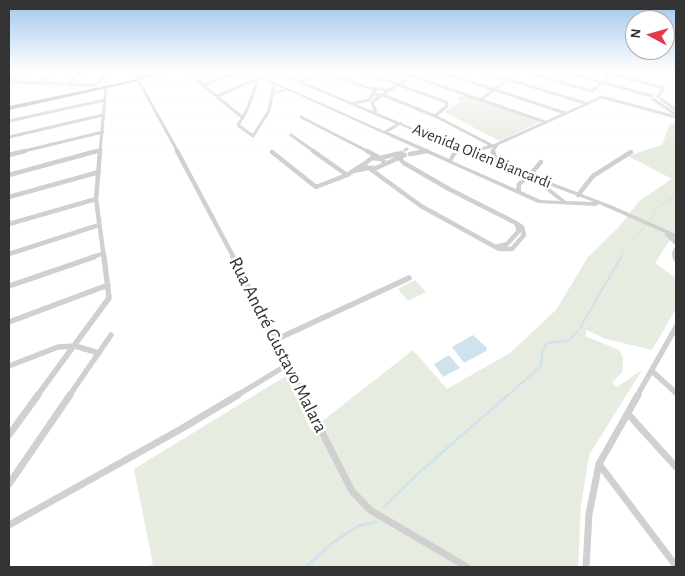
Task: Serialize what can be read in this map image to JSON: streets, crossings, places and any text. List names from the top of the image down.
{
  "streets": {
    "street": ["Avenida Olien Biancardi", "Rua André Gustavo Malara"]
  },
  "north": "left"
}
